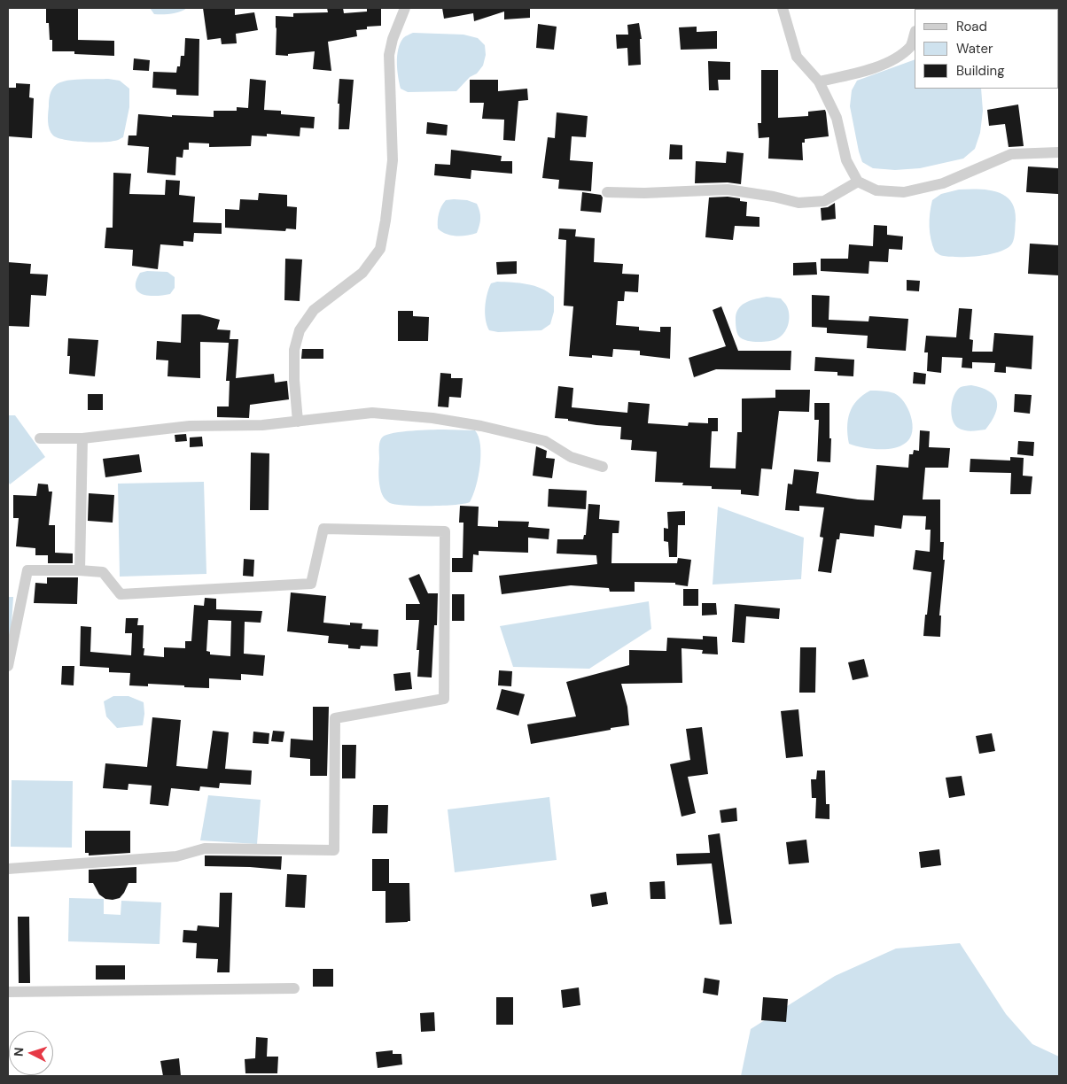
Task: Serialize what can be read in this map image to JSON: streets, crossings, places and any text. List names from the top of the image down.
{
  "legend": ["Road", "Water", "Building"],
  "north": "left"
}
